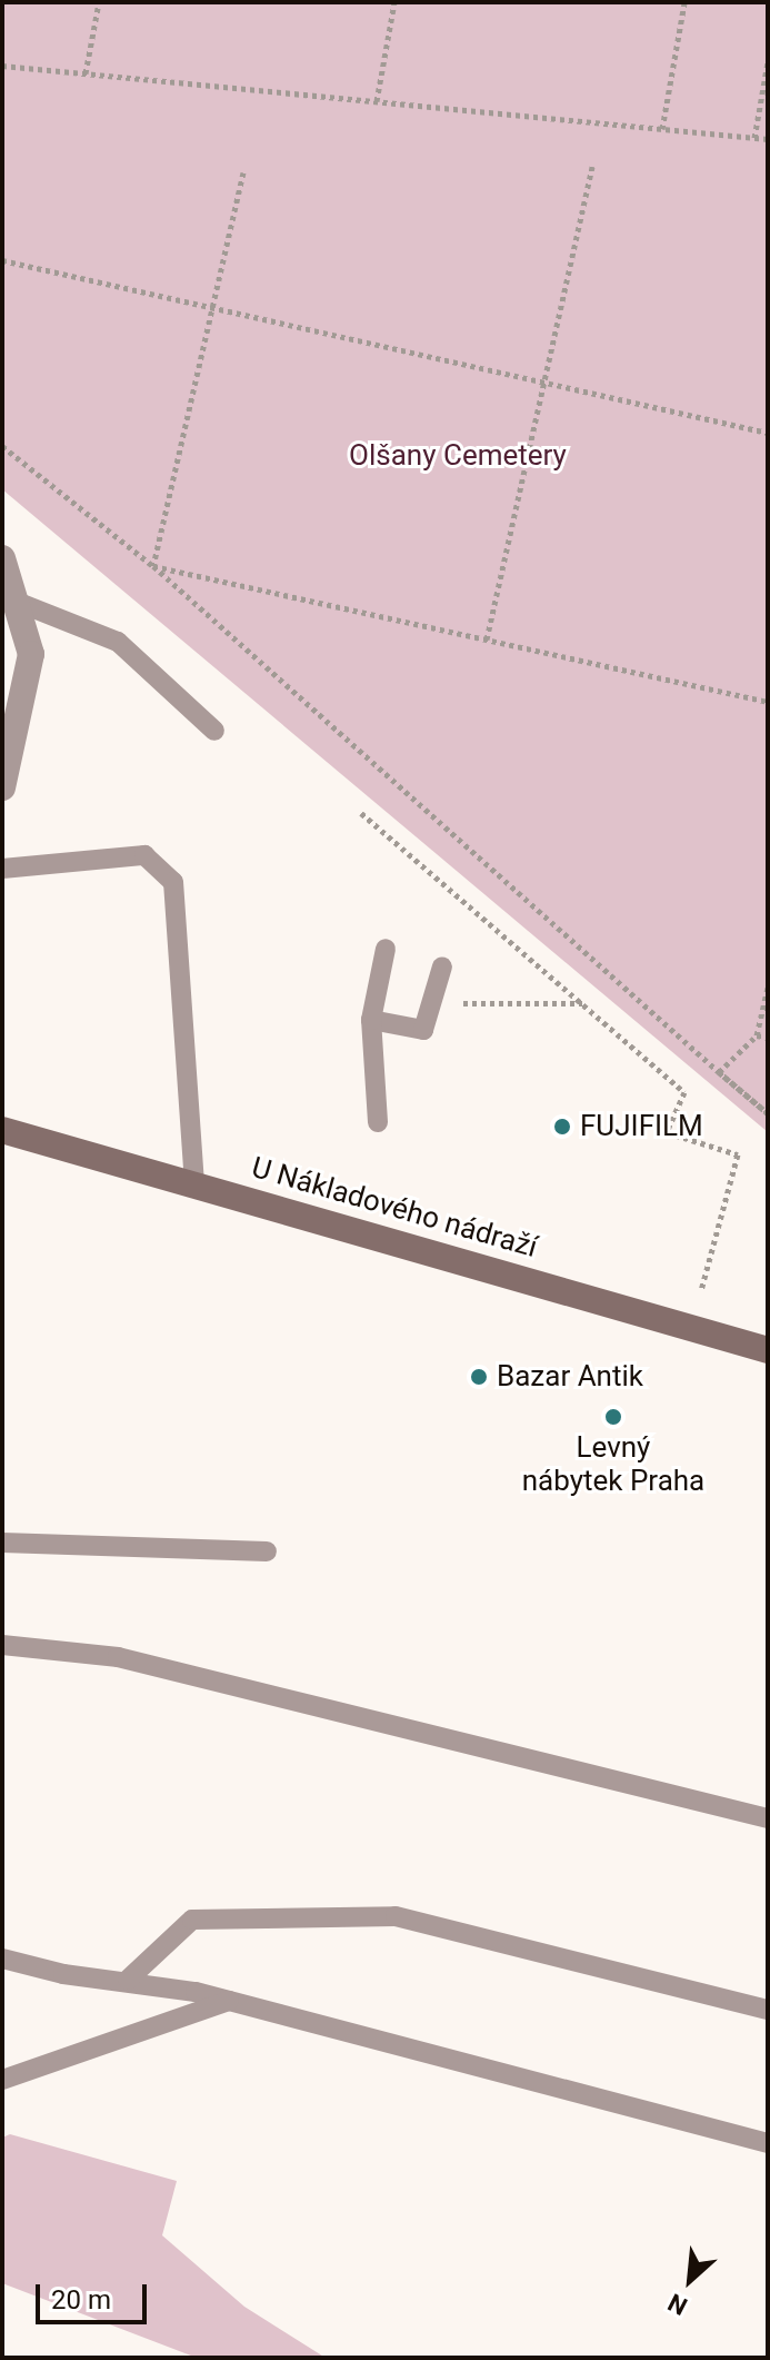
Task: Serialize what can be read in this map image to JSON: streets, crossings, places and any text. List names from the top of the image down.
{
  "streets": {
    "street": ["U Nákladového nádraží"]
  },
  "parks": ["Olšany Cemetery"],
  "places": ["FUJIFILM", "Bazar Antik", "Levný nábytek Praha"],
  "scale_bar": "20 m",
  "north": "bottom left"
}
